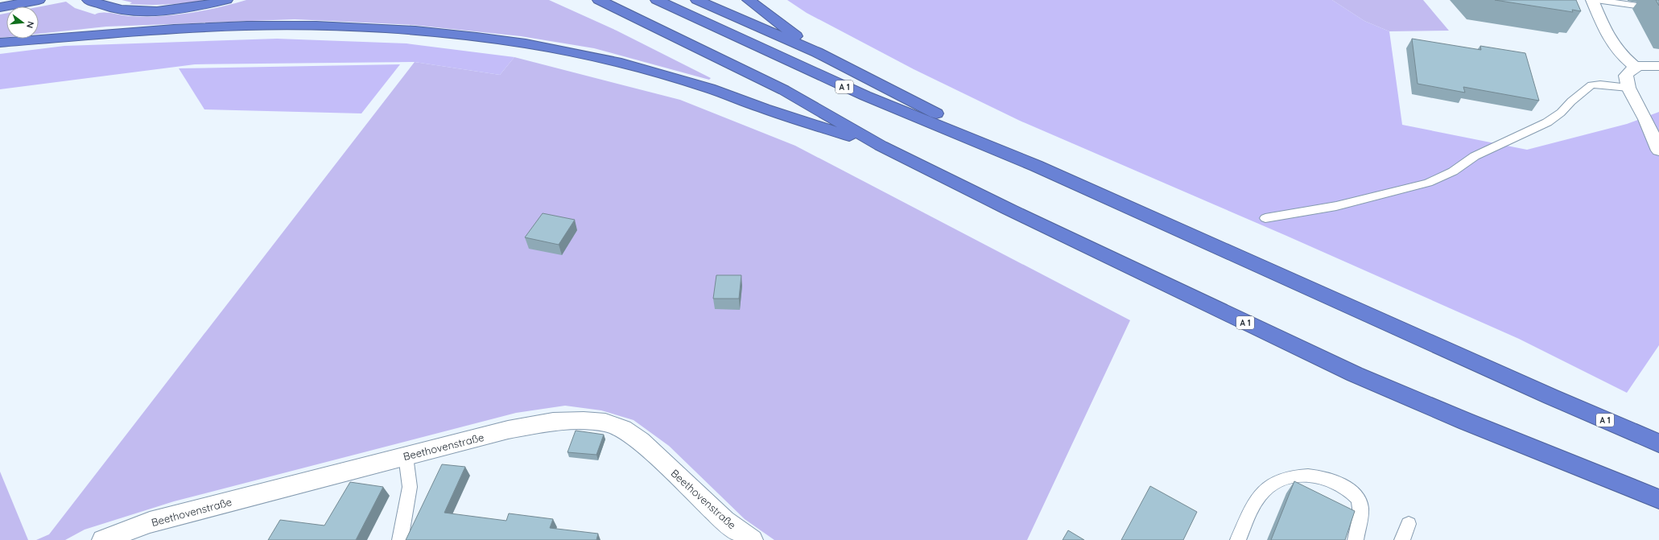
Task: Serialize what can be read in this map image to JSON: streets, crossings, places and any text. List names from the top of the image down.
{
  "streets": {
    "highway": ["A 1"],
    "street": ["Beethovenstraße"]
  },
  "north": "right"
}
